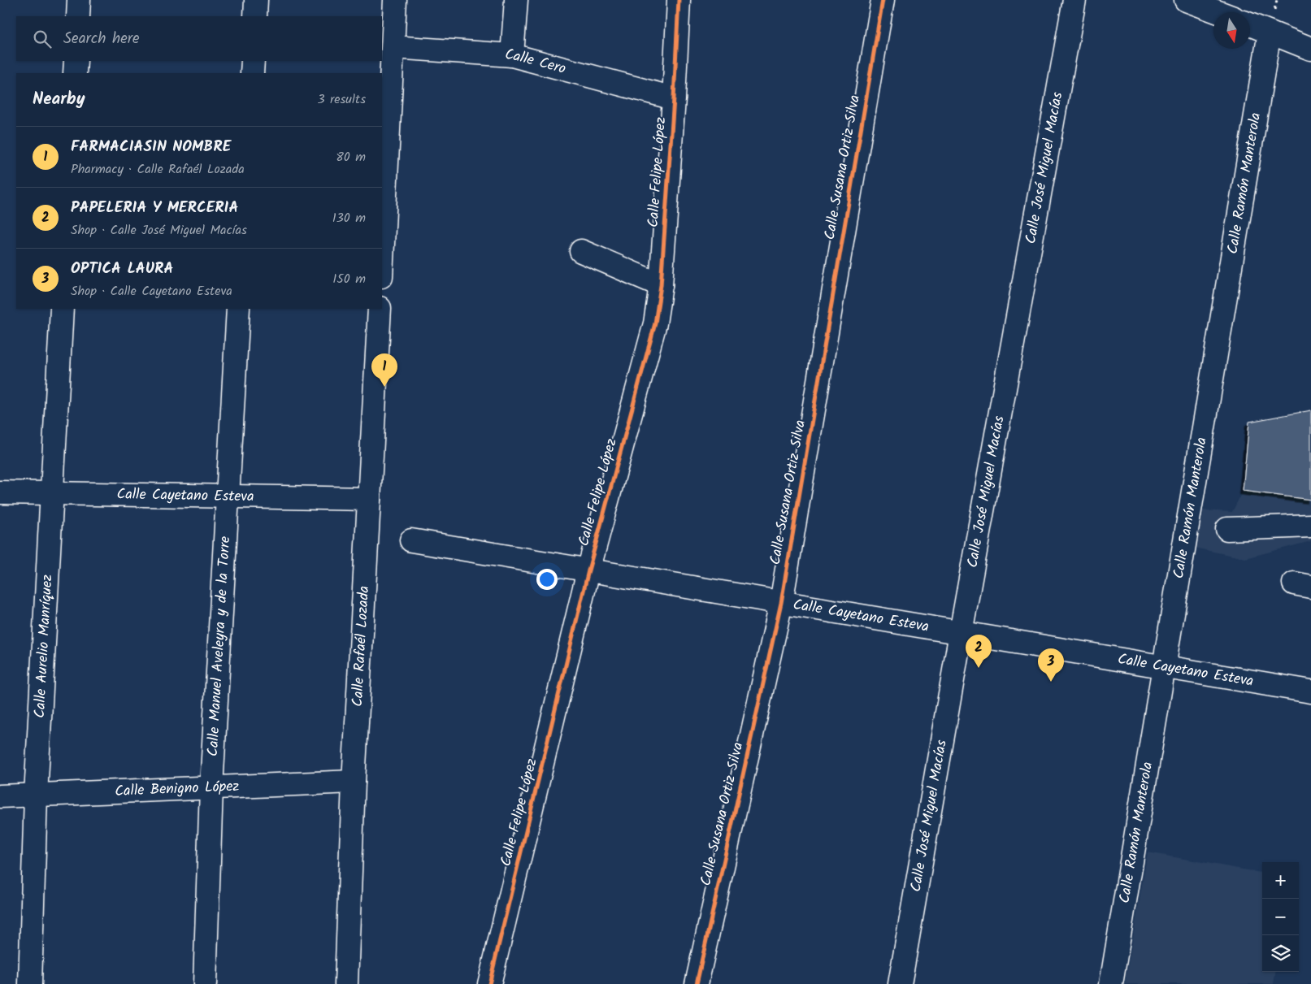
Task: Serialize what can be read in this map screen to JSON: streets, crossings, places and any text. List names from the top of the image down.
{
  "streets": {
    "street": [
      "Calle Cero",
      "Calle Susana Ortiz Silva",
      "Calle José Miguel Macías",
      "Calle Felipe López",
      "Calle Ramón Manterola",
      "Calle Cayetano Esteva",
      "Calle Aurelio Manríquez",
      "Calle Manuel Aveleyra y de la Torre",
      "Calle Rafaél Lozada",
      "Calle Benigno López"
    ]
  },
  "crossings": [
    ["Calle Cero", "Calle Felipe López"],
    ["Calle Susana Ortiz Silva", "Calle Cayetano Esteva"],
    ["Calle José Miguel Macías", "Calle Cayetano Esteva"],
    ["Calle Felipe López", "Calle Cayetano Esteva"],
    ["Calle Ramón Manterola", "Calle Cayetano Esteva"],
    ["Calle Cayetano Esteva", "Calle Aurelio Manríquez"],
    ["Calle Cayetano Esteva", "Calle Manuel Aveleyra y de la Torre"],
    ["Calle Cayetano Esteva", "Calle Rafaél Lozada"],
    ["Calle Aurelio Manríquez", "Calle Benigno López"],
    ["Calle Manuel Aveleyra y de la Torre", "Calle Benigno López"],
    ["Calle Rafaél Lozada", "Calle Benigno López"]
  ],
  "north": "bottom",
  "page": {
    "search": "Search here",
    "heading": ["Nearby", "3 results"],
    "list": [
      {
        "mark": "1",
        "name": "FARMACIASIN NOMBRE",
        "note": "Pharmacy · Calle Rafaél Lozada",
        "value": "80 m"
      },
      {
        "mark": "2",
        "name": "PAPELERIA Y MERCERIA",
        "note": "Shop · Calle José Miguel Macías",
        "value": "130 m"
      },
      {
        "mark": "3",
        "name": "OPTICA LAURA",
        "note": "Shop · Calle Cayetano Esteva",
        "value": "150 m"
      }
    ],
    "pins": ["1", "2", "3"],
    "map_buttons": ["+", "−"]
  }
}
